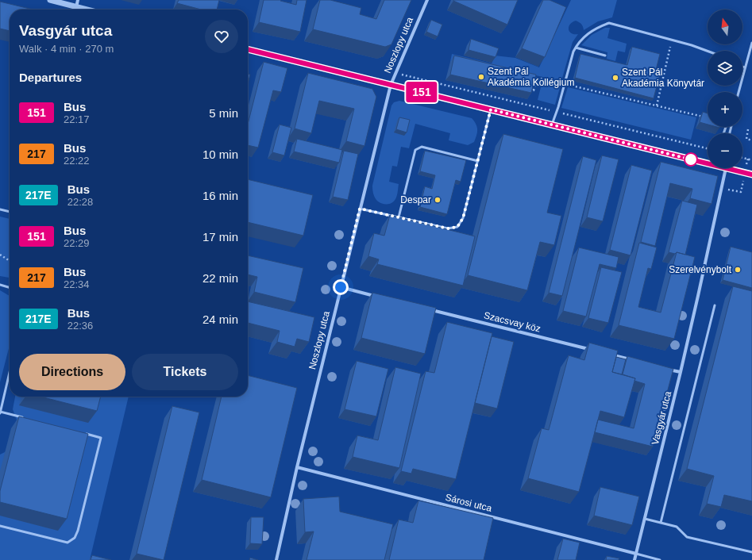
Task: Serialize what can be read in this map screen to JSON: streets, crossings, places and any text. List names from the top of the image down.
{
  "streets": {
    "street": [
      "Noszlopy utca",
      "Szacsvay köz",
      "Vasgyár utca",
      "Sárosi utca"
    ]
  },
  "crossings": [
    ["Noszlopy utca", "Sárosi utca"],
    ["Vasgyár utca", "Sárosi utca"]
  ],
  "places": [
    "Szent Pál Akadémia Kollégium",
    "Szent Pál Akadémia Könyvtár",
    "Despar",
    "Szerelvénybolt"
  ],
  "lines": ["bus line 151"],
  "north": "top",
  "page": {
    "on_map": "151",
    "map_buttons": ["+", "−"],
    "heading": [
      ["Vasgyár utca", "Walk · 4 min · 270 m"],
      "Departures"
    ],
    "list": [
      {
        "mark": "151",
        "name": "Bus",
        "note": "22:17",
        "value": "5 min"
      },
      {
        "mark": "217",
        "name": "Bus",
        "note": "22:22",
        "value": "10 min"
      },
      {
        "mark": "217E",
        "name": "Bus",
        "note": "22:28",
        "value": "16 min"
      },
      {
        "mark": "151",
        "name": "Bus",
        "note": "22:29",
        "value": "17 min"
      },
      {
        "mark": "217",
        "name": "Bus",
        "note": "22:34",
        "value": "22 min"
      },
      {
        "mark": "217E",
        "name": "Bus",
        "note": "22:36",
        "value": "24 min"
      }
    ],
    "buttons": ["Directions", "Tickets"]
  }
}
